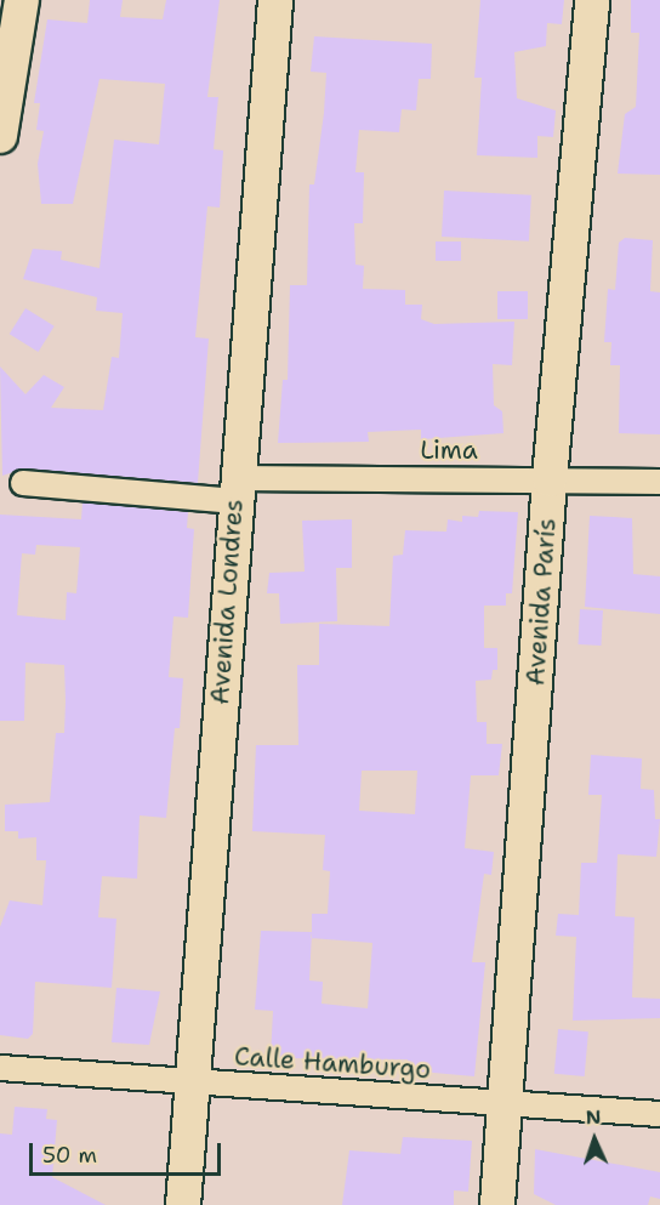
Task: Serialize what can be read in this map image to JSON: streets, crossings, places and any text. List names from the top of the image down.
{
  "streets": {
    "main road": ["Avenida Londres", "Avenida París"],
    "street": ["Lima", "Calle Hamburgo"]
  },
  "crossings": [
    ["Lima", "Avenida Londres"],
    ["Lima", "Avenida París"],
    ["Avenida Londres", "Calle Hamburgo"],
    ["Avenida París", "Calle Hamburgo"]
  ],
  "scale_bar": "50 m",
  "north": "top"
}
